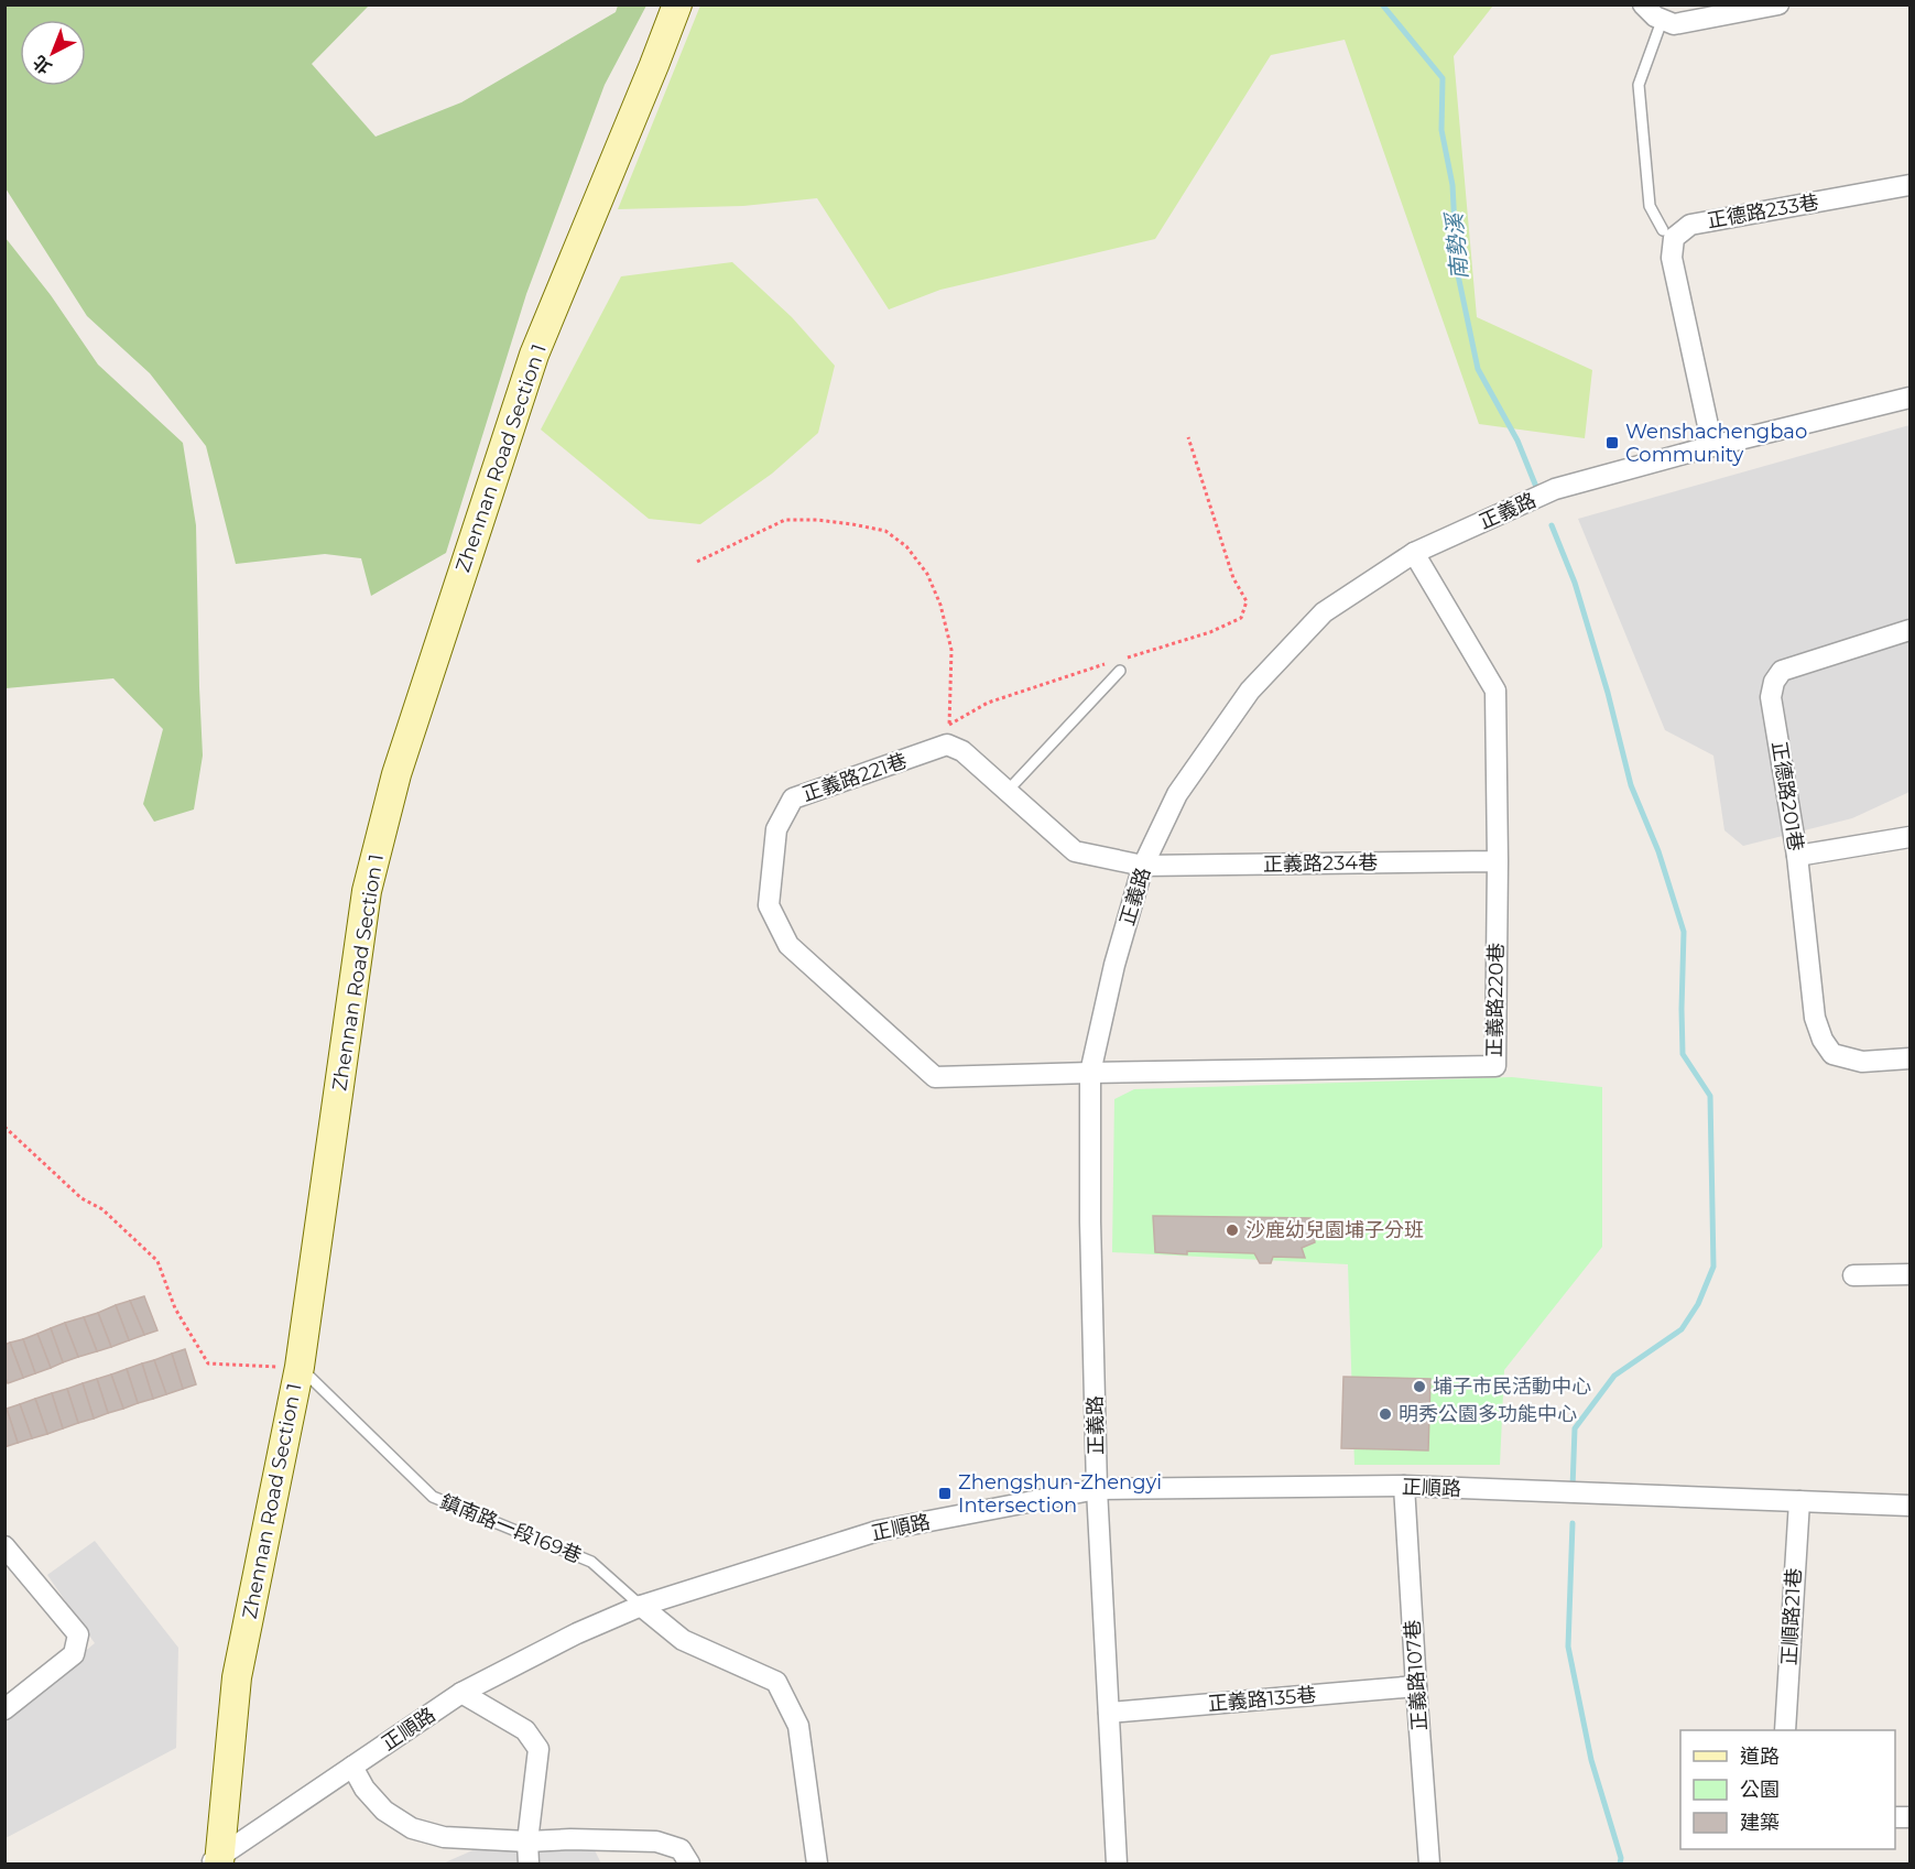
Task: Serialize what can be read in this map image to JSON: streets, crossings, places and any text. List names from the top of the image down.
{
  "streets": {
    "street": [
      "正德路233巷",
      "Zhennan Road Section 1",
      "正義路",
      "正義路221巷",
      "正德路201巷",
      "正義路234巷",
      "正義路220巷",
      "正順路",
      "正順路21巷",
      "正義路107巷",
      "正義路135巷"
    ],
    "lane": ["鎮南路一段169巷"]
  },
  "crossings": [
    ["正德路233巷", "正義路"],
    ["Zhennan Road Section 1", "正順路"],
    ["Zhennan Road Section 1", "鎮南路一段169巷"],
    ["正義路", "正義路221巷"],
    ["正義路", "正義路234巷"],
    ["正義路", "正義路220巷"],
    ["正義路", "正順路"],
    ["正義路", "正義路135巷"],
    ["正義路221巷", "正義路220巷"],
    ["正義路234巷", "正義路220巷"],
    ["正順路", "鎮南路一段169巷"],
    ["正順路", "正順路21巷"],
    ["正順路", "正義路107巷"],
    ["正義路107巷", "正義路135巷"]
  ],
  "water": ["南勢溪"],
  "places": {
    "transit": ["Wenshachengbao Community", "Zhengshun-Zhengyi Intersection"],
    "other": ["沙鹿幼兒園埔子分班", "埔子市民活動中心", "明秀公園多功能中心"]
  },
  "legend": ["道路", "公園", "建築"],
  "north": "bottom left"
}
